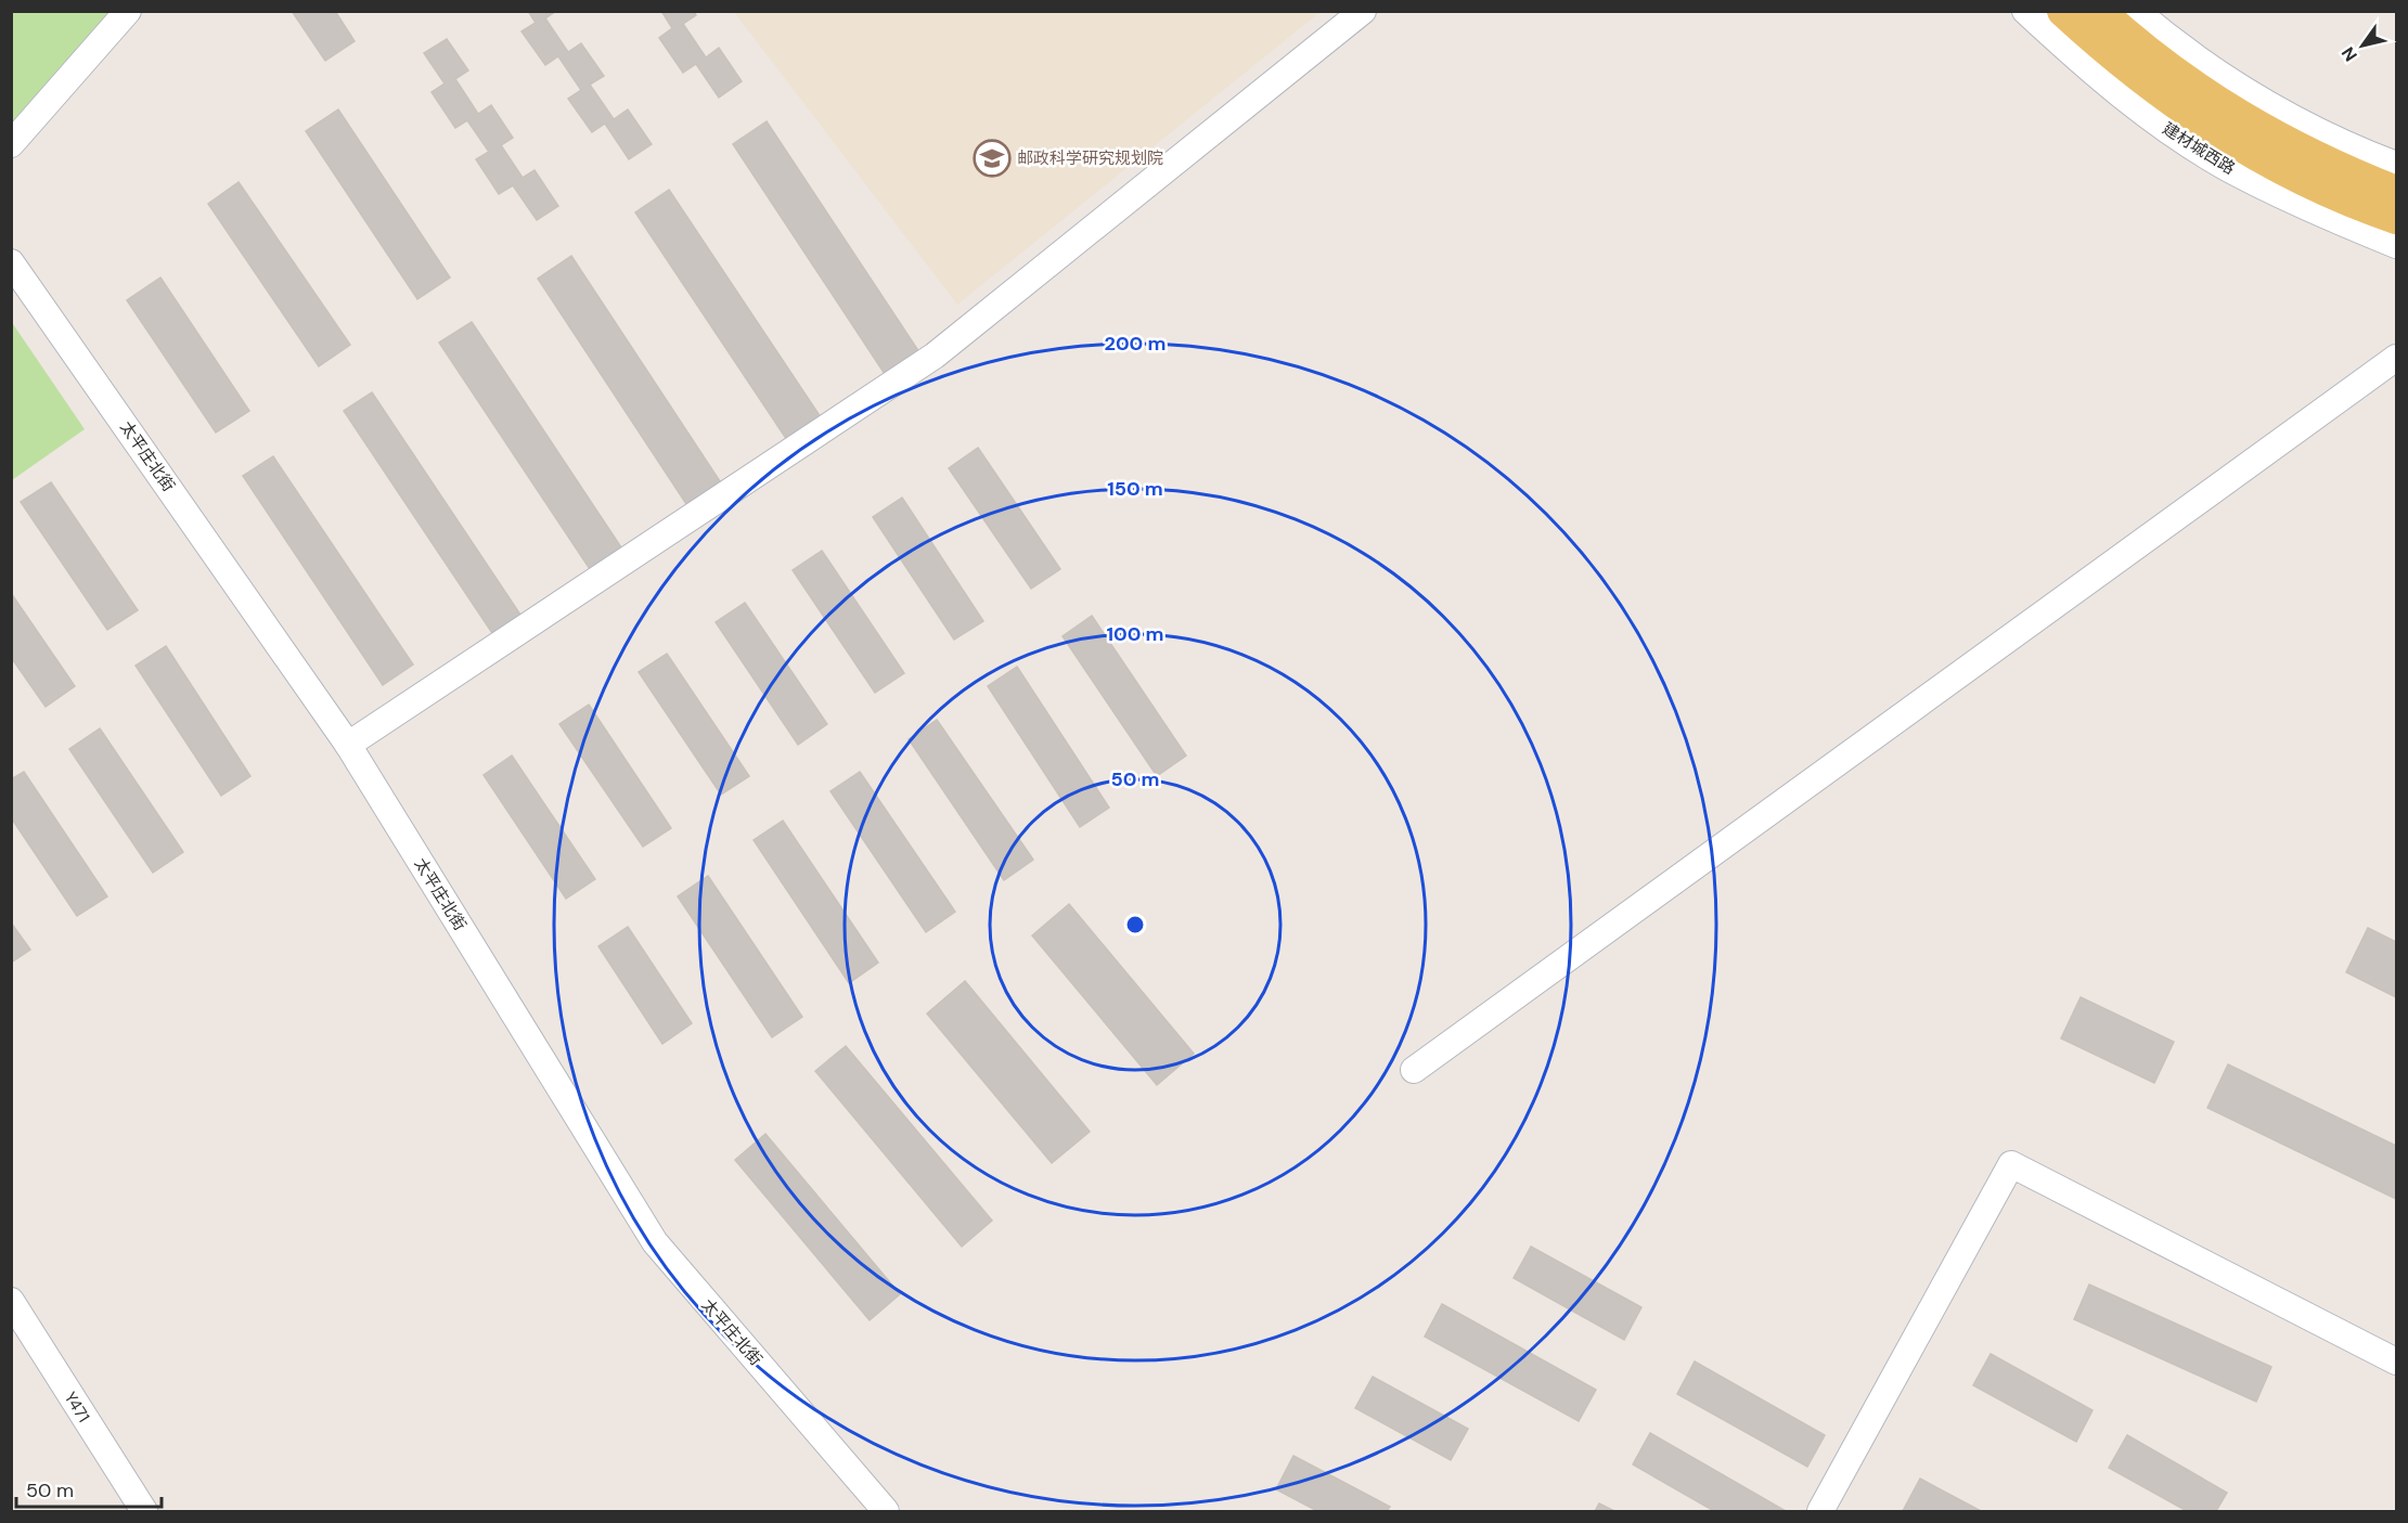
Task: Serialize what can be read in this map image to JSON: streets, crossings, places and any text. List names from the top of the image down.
{
  "streets": {
    "main road": ["建材城西路"],
    "street": ["太平庄北街", "Y471"]
  },
  "places": {
    "school or university": ["邮政科学研究规划院"]
  },
  "scale_bar": "50 m",
  "north": "bottom left",
  "rings": [
    "200 m",
    "150 m",
    "100 m",
    "50 m"
  ]
}
